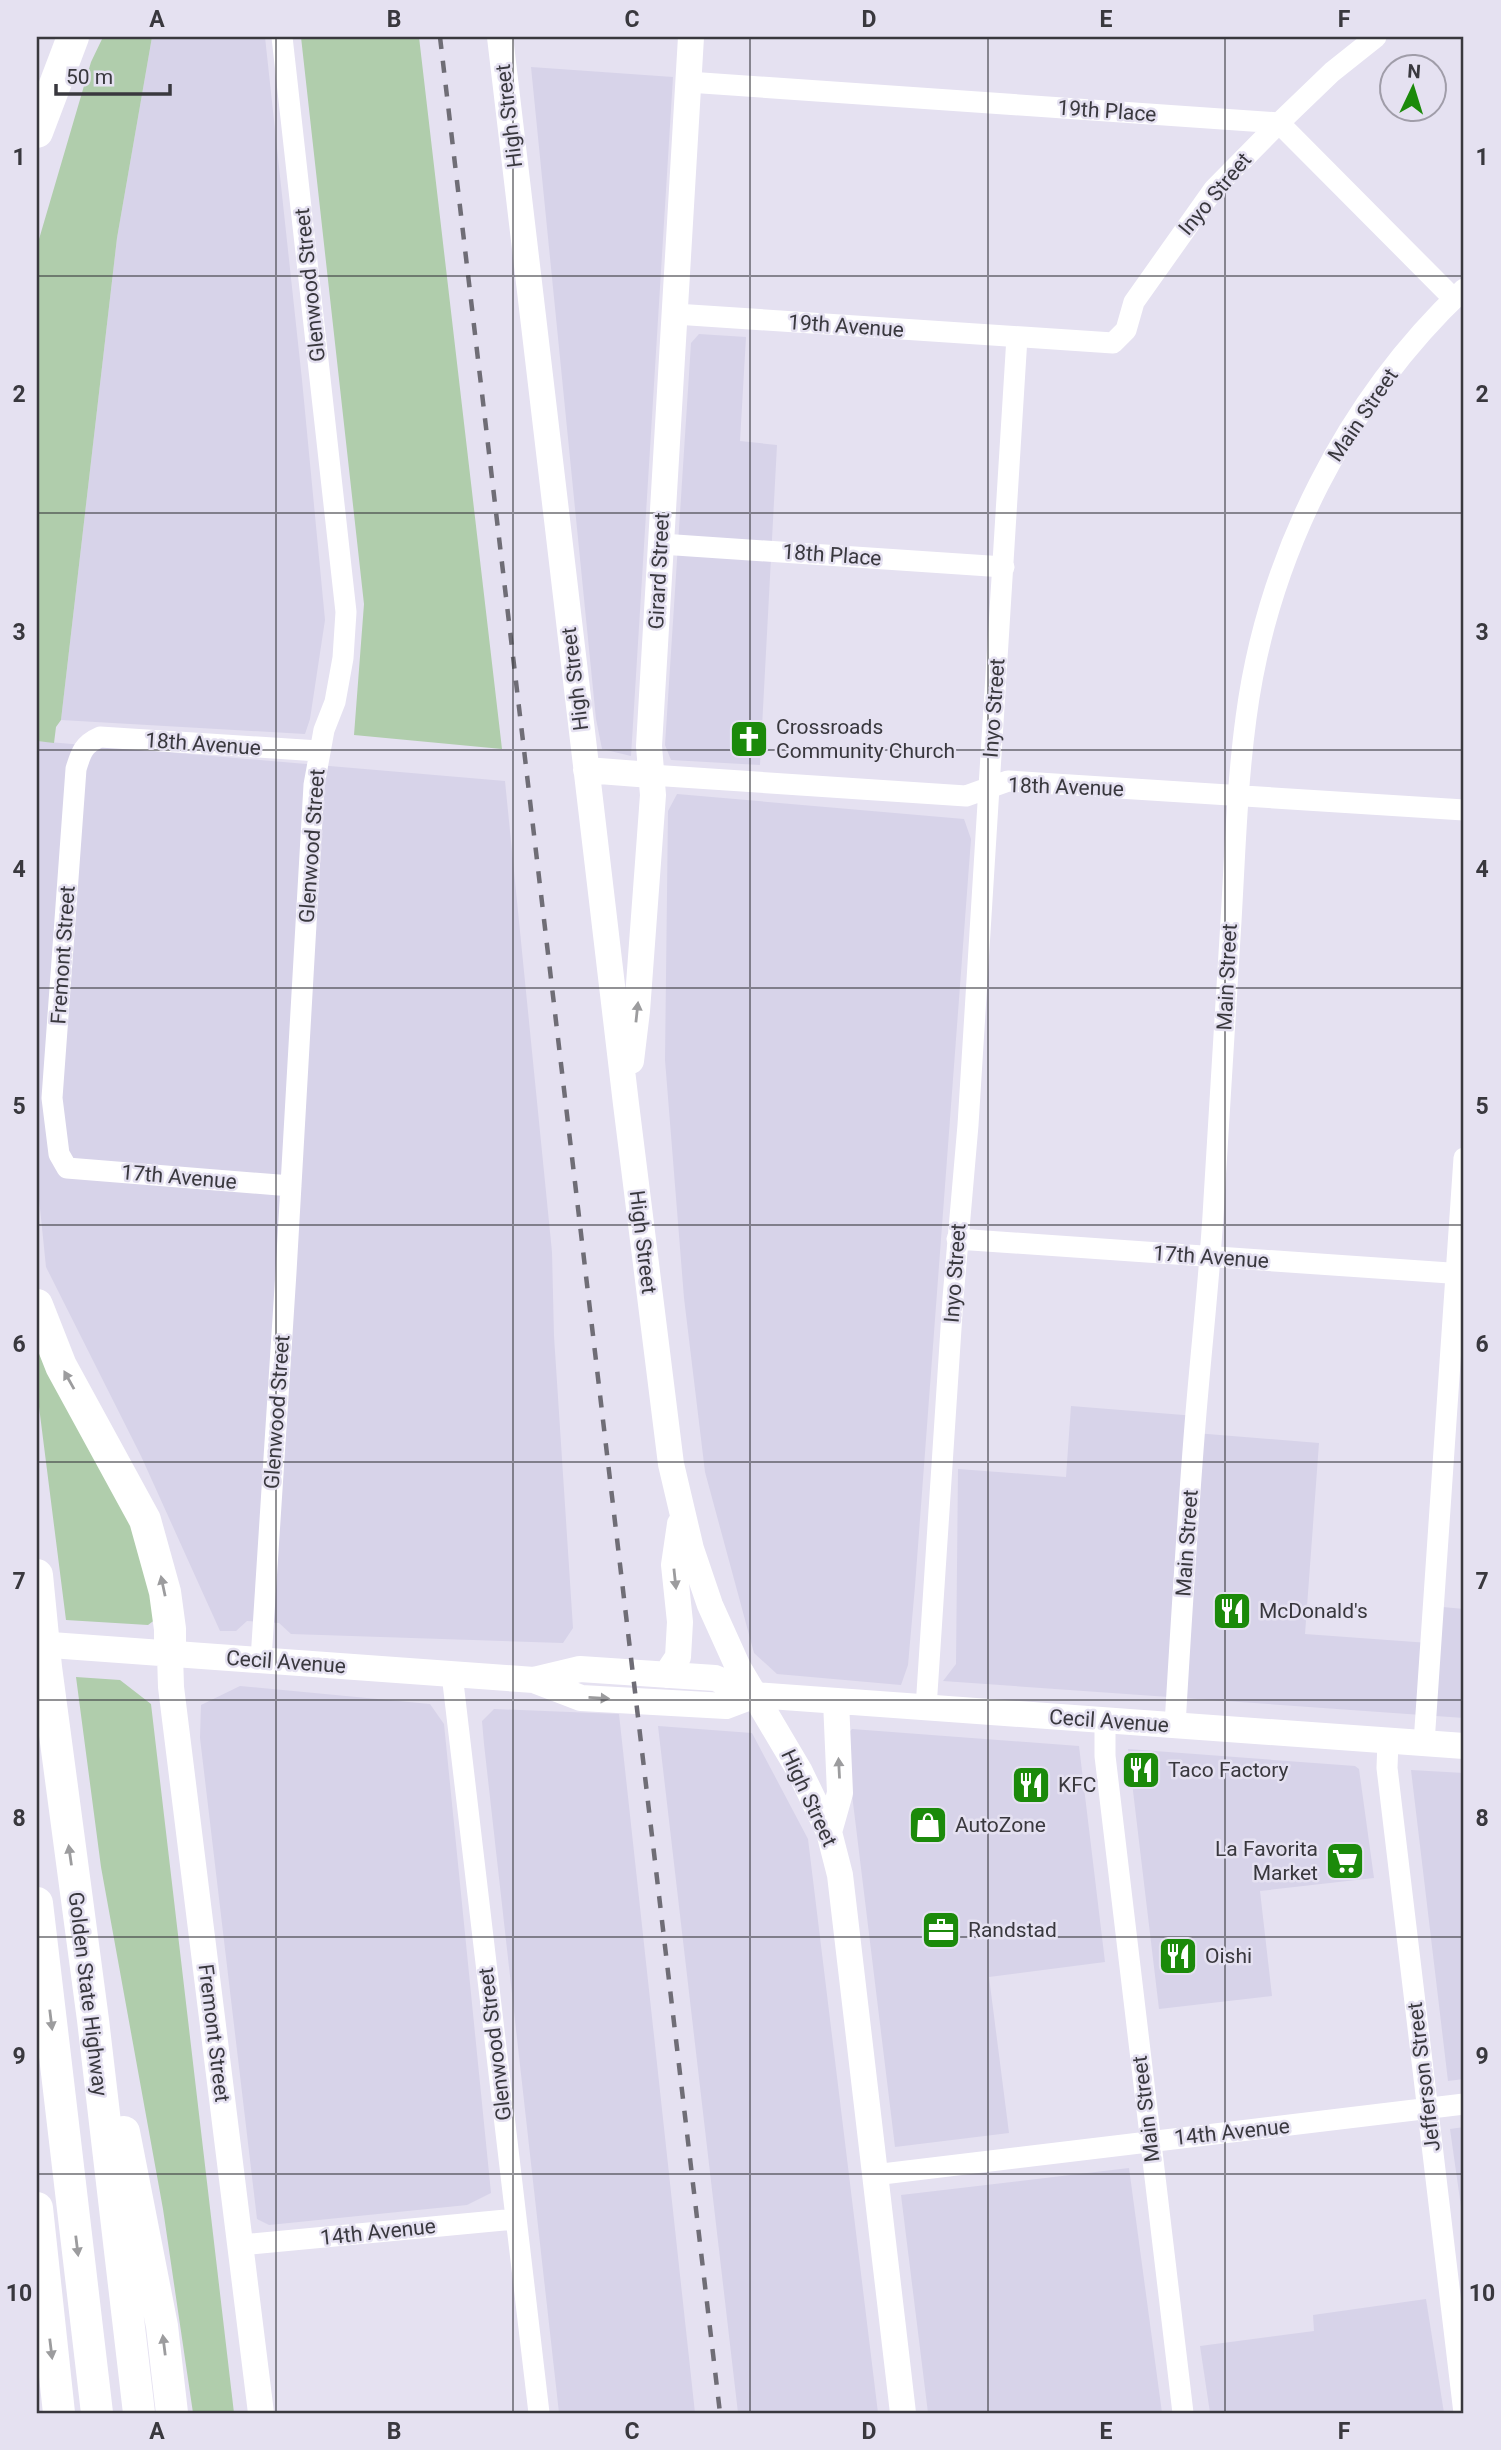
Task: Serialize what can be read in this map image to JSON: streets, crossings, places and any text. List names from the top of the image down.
{
  "streets": {
    "highway": ["Golden State Highway"],
    "main road": [
      "High Street",
      "Girard Street",
      "18th Avenue",
      "Fremont Street",
      "Cecil Avenue"
    ],
    "street": [
      "19th Place",
      "Inyo Street",
      "Glenwood Street",
      "19th Avenue",
      "Main Street",
      "18th Place",
      "17th Avenue",
      "Jefferson Street",
      "14th Avenue"
    ]
  },
  "crossings": [
    ["19th Place", "Inyo Street"],
    ["19th Place", "Girard Street"],
    ["High Street", "Girard Street"],
    ["High Street", "18th Avenue"],
    ["High Street", "Cecil Avenue"],
    ["High Street", "14th Avenue"],
    ["Inyo Street", "19th Avenue"],
    ["Inyo Street", "18th Place"],
    ["Inyo Street", "18th Avenue"],
    ["Inyo Street", "17th Avenue"],
    ["Inyo Street", "Cecil Avenue"],
    ["Glenwood Street", "18th Avenue"],
    ["Glenwood Street", "17th Avenue"],
    ["Glenwood Street", "Cecil Avenue"],
    ["Glenwood Street", "14th Avenue"],
    ["19th Avenue", "Girard Street"],
    ["Main Street", "18th Avenue"],
    ["Main Street", "17th Avenue"],
    ["Main Street", "Cecil Avenue"],
    ["Main Street", "14th Avenue"],
    ["18th Place", "Girard Street"],
    ["Girard Street", "18th Avenue"],
    ["18th Avenue", "Fremont Street"],
    ["Fremont Street", "17th Avenue"],
    ["Fremont Street", "Cecil Avenue"],
    ["Fremont Street", "14th Avenue"],
    ["Cecil Avenue", "Jefferson Street"],
    ["Jefferson Street", "14th Avenue"]
  ],
  "places": {
    "church": ["Crossroads Community Church"],
    "restaurant": [
      "McDonald's",
      "Taco Factory",
      "KFC",
      "Oishi"
    ],
    "shop": ["AutoZone"],
    "supermarket": ["La Favorita Market"],
    "office": ["Randstad"]
  },
  "scale_bar": "50 m",
  "north": "top",
  "grid": {
    "columns": [
      "A",
      "B",
      "C",
      "D",
      "E",
      "F"
    ],
    "rows": [
      "1",
      "2",
      "3",
      "4",
      "5",
      "6",
      "7",
      "8",
      "9",
      "10"
    ]
  }
}
